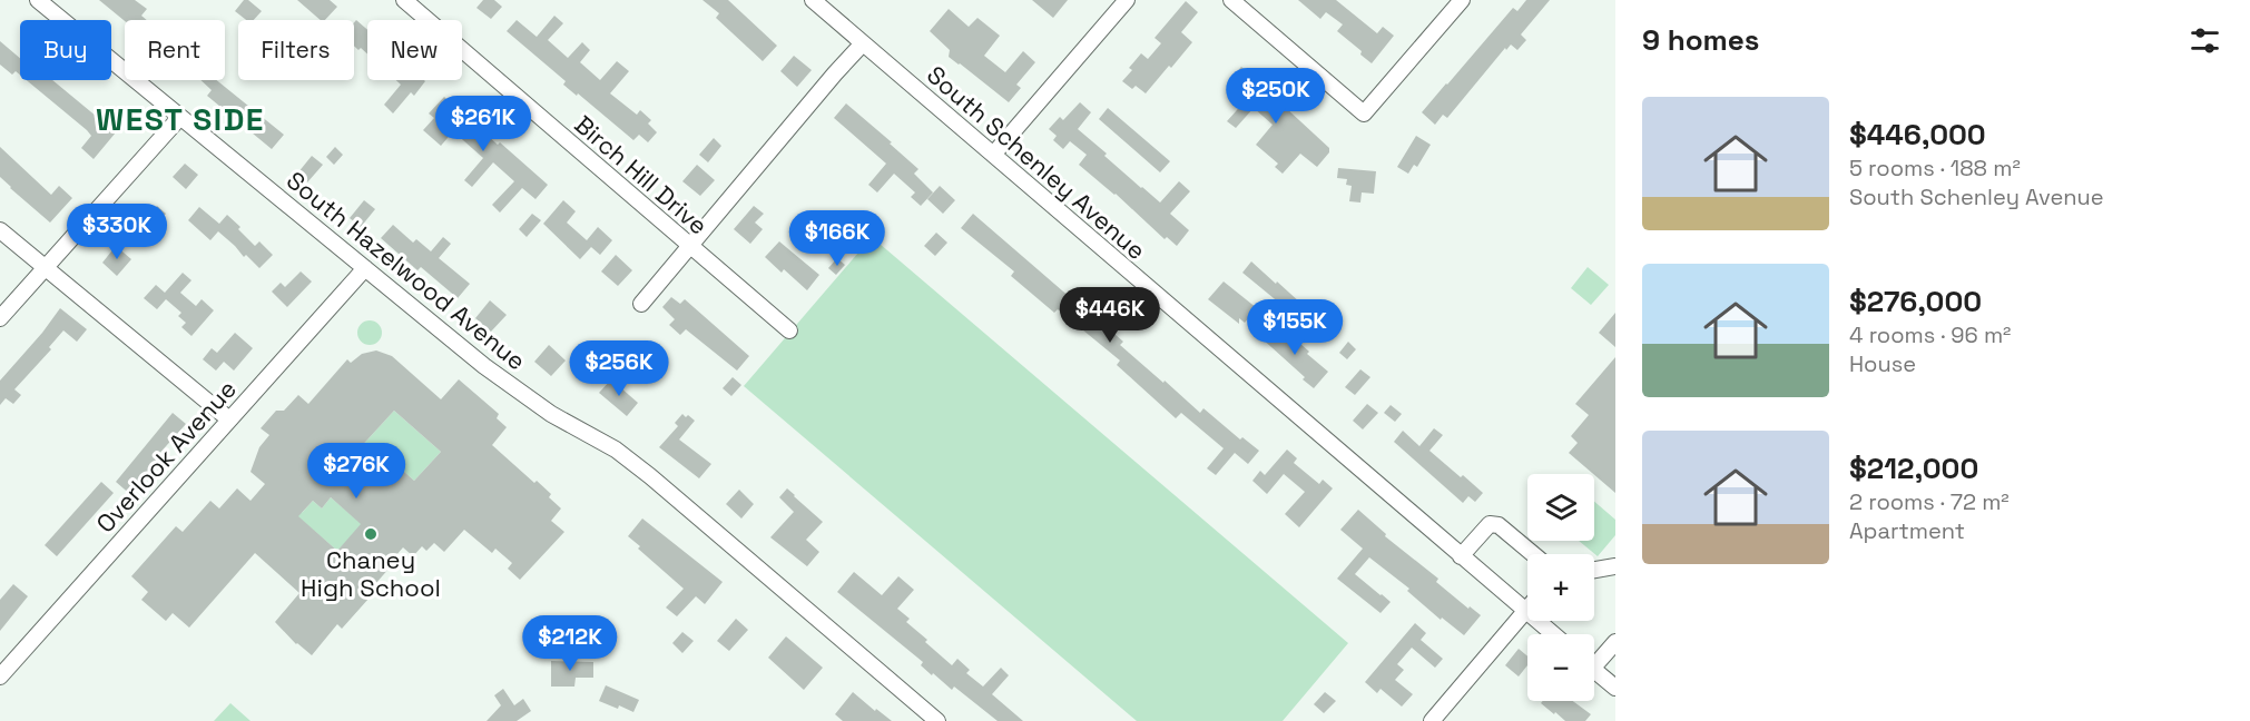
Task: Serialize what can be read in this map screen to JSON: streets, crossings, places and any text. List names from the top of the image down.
{
  "streets": {
    "street": [
      "South Schenley Avenue",
      "Birch Hill Drive",
      "South Hazelwood Avenue",
      "Overlook Avenue"
    ]
  },
  "crossings": [
    ["South Hazelwood Avenue", "Overlook Avenue"]
  ],
  "districts": ["WEST SIDE"],
  "places": ["Chaney High School"],
  "page": {
    "heading": "9 homes",
    "chip": [
      "Buy",
      "Rent",
      "Filters",
      "New"
    ],
    "price": [
      "$250K",
      "$261K",
      "$330K",
      "$166K",
      "$446K",
      "$155K",
      "$256K",
      "$276K",
      "$212K"
    ],
    "list": [
      {
        "name": "$446,000",
        "note": "5 rooms · 188 m² · South Schenley Avenue"
      },
      {
        "name": "$276,000",
        "note": "4 rooms · 96 m² · House"
      },
      {
        "name": "$212,000",
        "note": "2 rooms · 72 m² · Apartment"
      }
    ],
    "map_buttons": ["+", "−"]
  }
}
